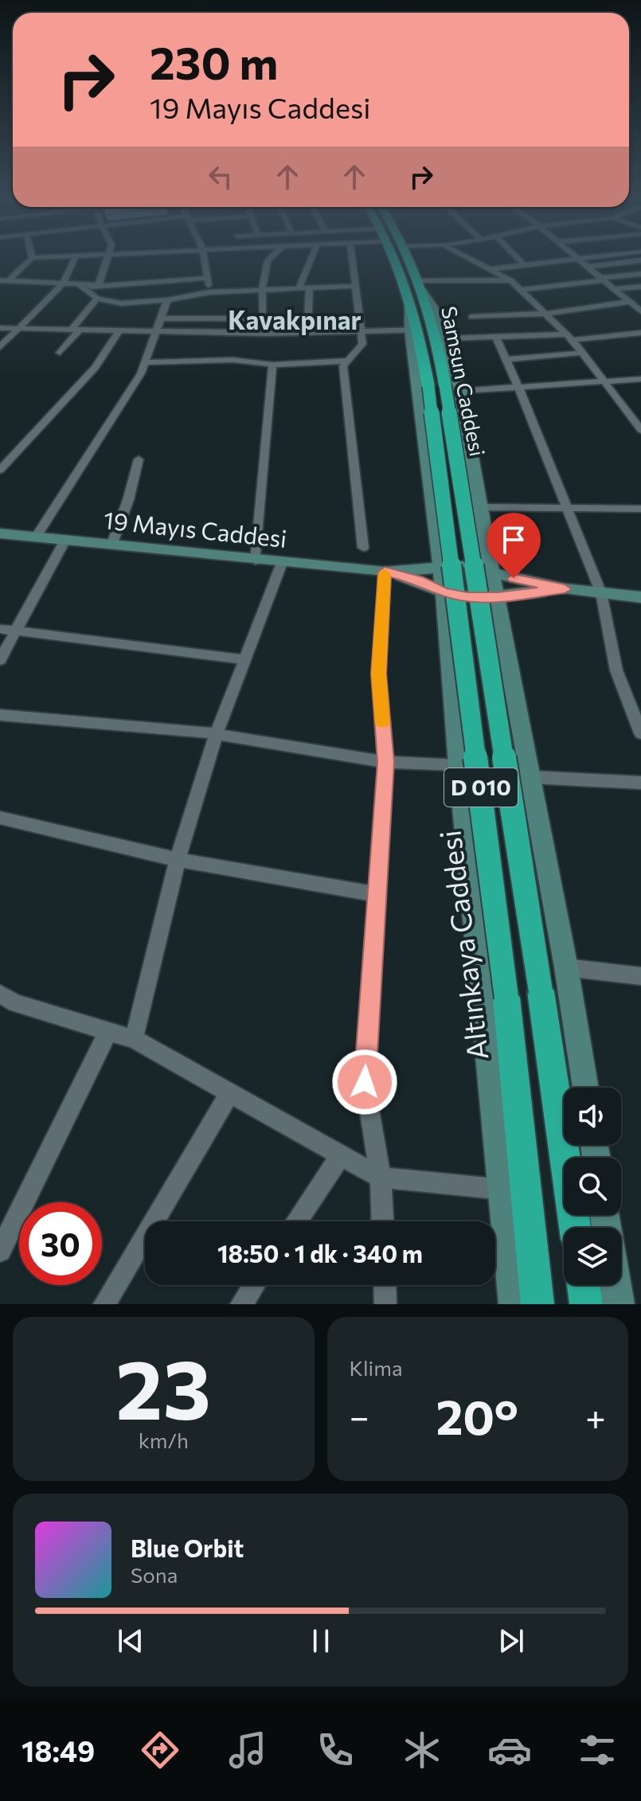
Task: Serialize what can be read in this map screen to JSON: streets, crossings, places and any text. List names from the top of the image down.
{
  "streets": {
    "highway": ["Samsun Caddesi", "D 010", "Altınkaya Caddesi"],
    "street": ["19 Mayıs Caddesi"]
  },
  "crossings": [
    ["Samsun Caddesi", "19 Mayıs Caddesi"],
    ["Samsun Caddesi", "D 010"],
    ["Samsun Caddesi", "Altınkaya Caddesi"],
    ["19 Mayıs Caddesi", "D 010"],
    ["19 Mayıs Caddesi", "Altınkaya Caddesi"],
    ["D 010", "Altınkaya Caddesi"]
  ],
  "districts": ["Kavakpınar"],
  "page": {
    "turn": ["230 m", "19 Mayıs Caddesi"],
    "limit": "30",
    "trip": "18:50 · 1 dk · 340 m",
    "tile": [
      ["23", "km/h"],
      "Klima"
    ],
    "heat": ["−", "20°", "+"],
    "song": ["Blue Orbit", "Sona"],
    "tabs": "18:49"
  }
}
